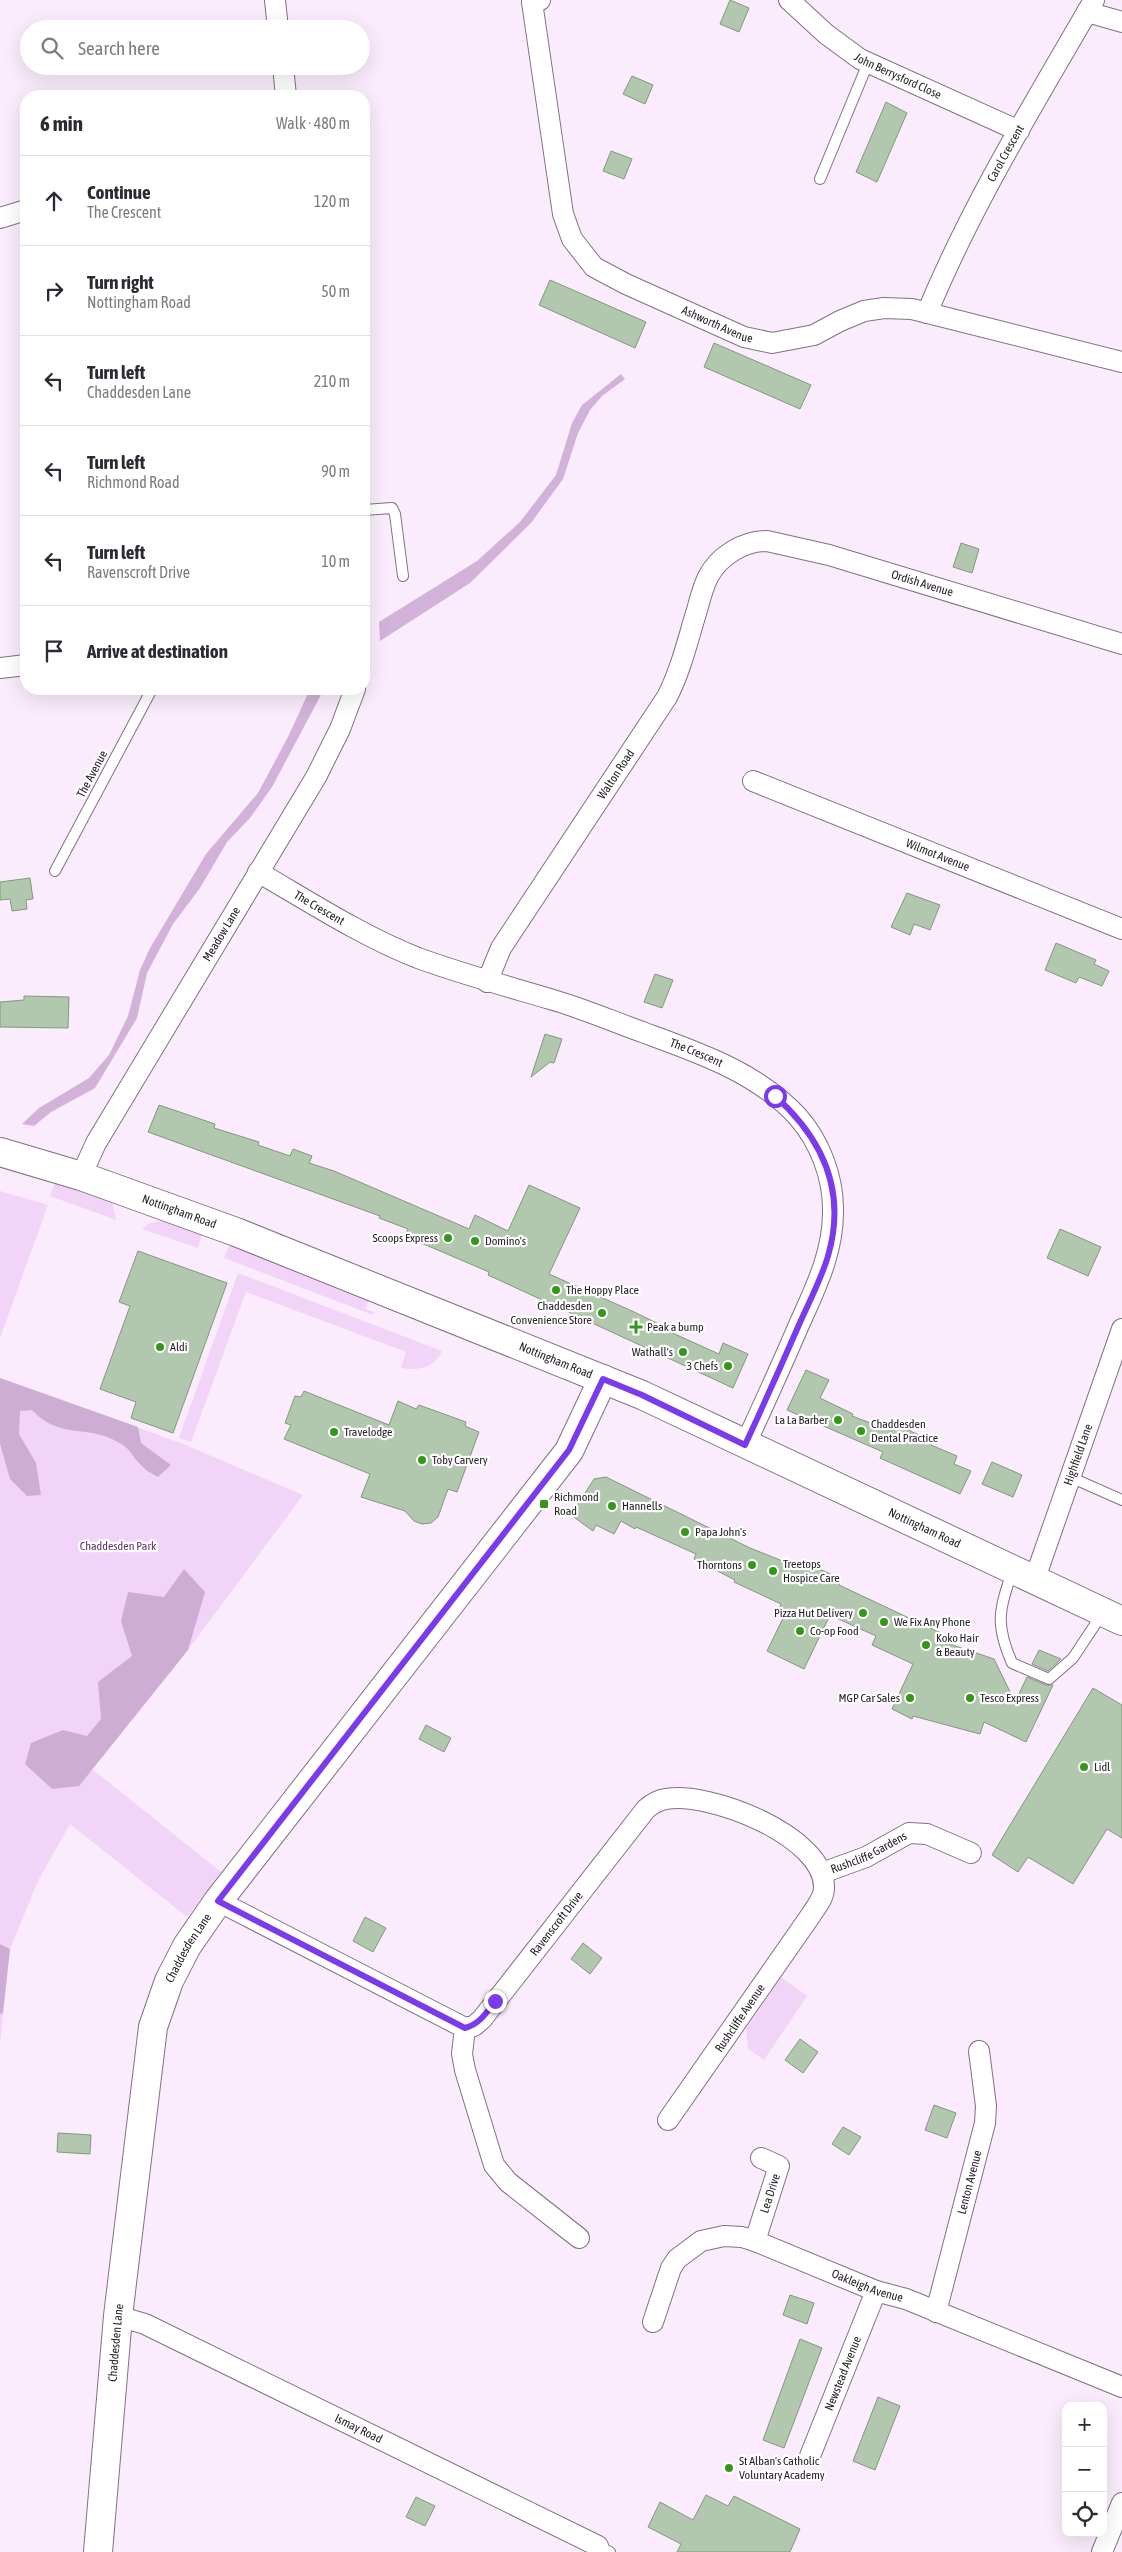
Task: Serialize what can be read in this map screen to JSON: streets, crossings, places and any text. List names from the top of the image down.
{
  "streets": {
    "street": [
      "John Berrysford Close",
      "Carol Crescent",
      "Ashworth Avenue",
      "Ordish Avenue",
      "Walton Road",
      "Wilmot Avenue",
      "The Crescent",
      "Meadow Lane",
      "Nottingham Road",
      "Highfield Lane",
      "Rushcliffe Gardens",
      "Ravenscroft Drive",
      "Chaddesden Lane",
      "Rushcliffe Avenue",
      "Lenton Avenue",
      "Lea Drive",
      "Oakleigh Avenue",
      "Newstead Avenue",
      "Ismay Road"
    ],
    "lane": ["The Avenue"]
  },
  "crossings": [
    ["John Berrysford Close", "Carol Crescent"],
    ["Carol Crescent", "Ashworth Avenue"],
    ["Ordish Avenue", "Walton Road"],
    ["Walton Road", "The Crescent"],
    ["The Crescent", "Meadow Lane"],
    ["The Crescent", "Nottingham Road"],
    ["Meadow Lane", "Nottingham Road"],
    ["Nottingham Road", "Highfield Lane"],
    ["Nottingham Road", "Chaddesden Lane"],
    ["Rushcliffe Gardens", "Ravenscroft Drive"],
    ["Rushcliffe Gardens", "Rushcliffe Avenue"],
    ["Ravenscroft Drive", "Rushcliffe Avenue"],
    ["Chaddesden Lane", "Ismay Road"],
    ["Lenton Avenue", "Oakleigh Avenue"],
    ["Lea Drive", "Oakleigh Avenue"],
    ["Oakleigh Avenue", "Newstead Avenue"]
  ],
  "parks": ["Chaddesden Park"],
  "places": {
    "other": [
      "Scoops Express",
      "Domino's",
      "The Hoppy Place",
      "Chaddesden Convenience Store",
      "Aldi",
      "Wathall's",
      "3 Chefs",
      "La La Barber",
      "Chaddesden Dental Practice",
      "Travelodge",
      "Toby Carvery",
      "Hannells",
      "Papa John's",
      "Thorntons",
      "Treetops Hospice Care",
      "Pizza Hut Delivery",
      "We Fix Any Phone",
      "Co-op Food",
      "Koko Hair & Beauty",
      "MGP Car Sales",
      "Tesco Express",
      "Lidl",
      "St Alban's Catholic Voluntary Academy"
    ],
    "health": ["Peak a bump"],
    "transit": ["Richmond Road"]
  },
  "page": {
    "search": "Search here",
    "heading": ["6 min", "Walk · 480 m"],
    "list": [
      ["Continue", "The Crescent", "120 m"],
      ["Turn right", "Nottingham Road", "50 m"],
      ["Turn left", "Chaddesden Lane", "210 m"],
      ["Turn left", "Richmond Road", "90 m"],
      ["Turn left", "Ravenscroft Drive", "10 m"],
      "Arrive at destination"
    ],
    "map_buttons": ["+", "−"]
  }
}
